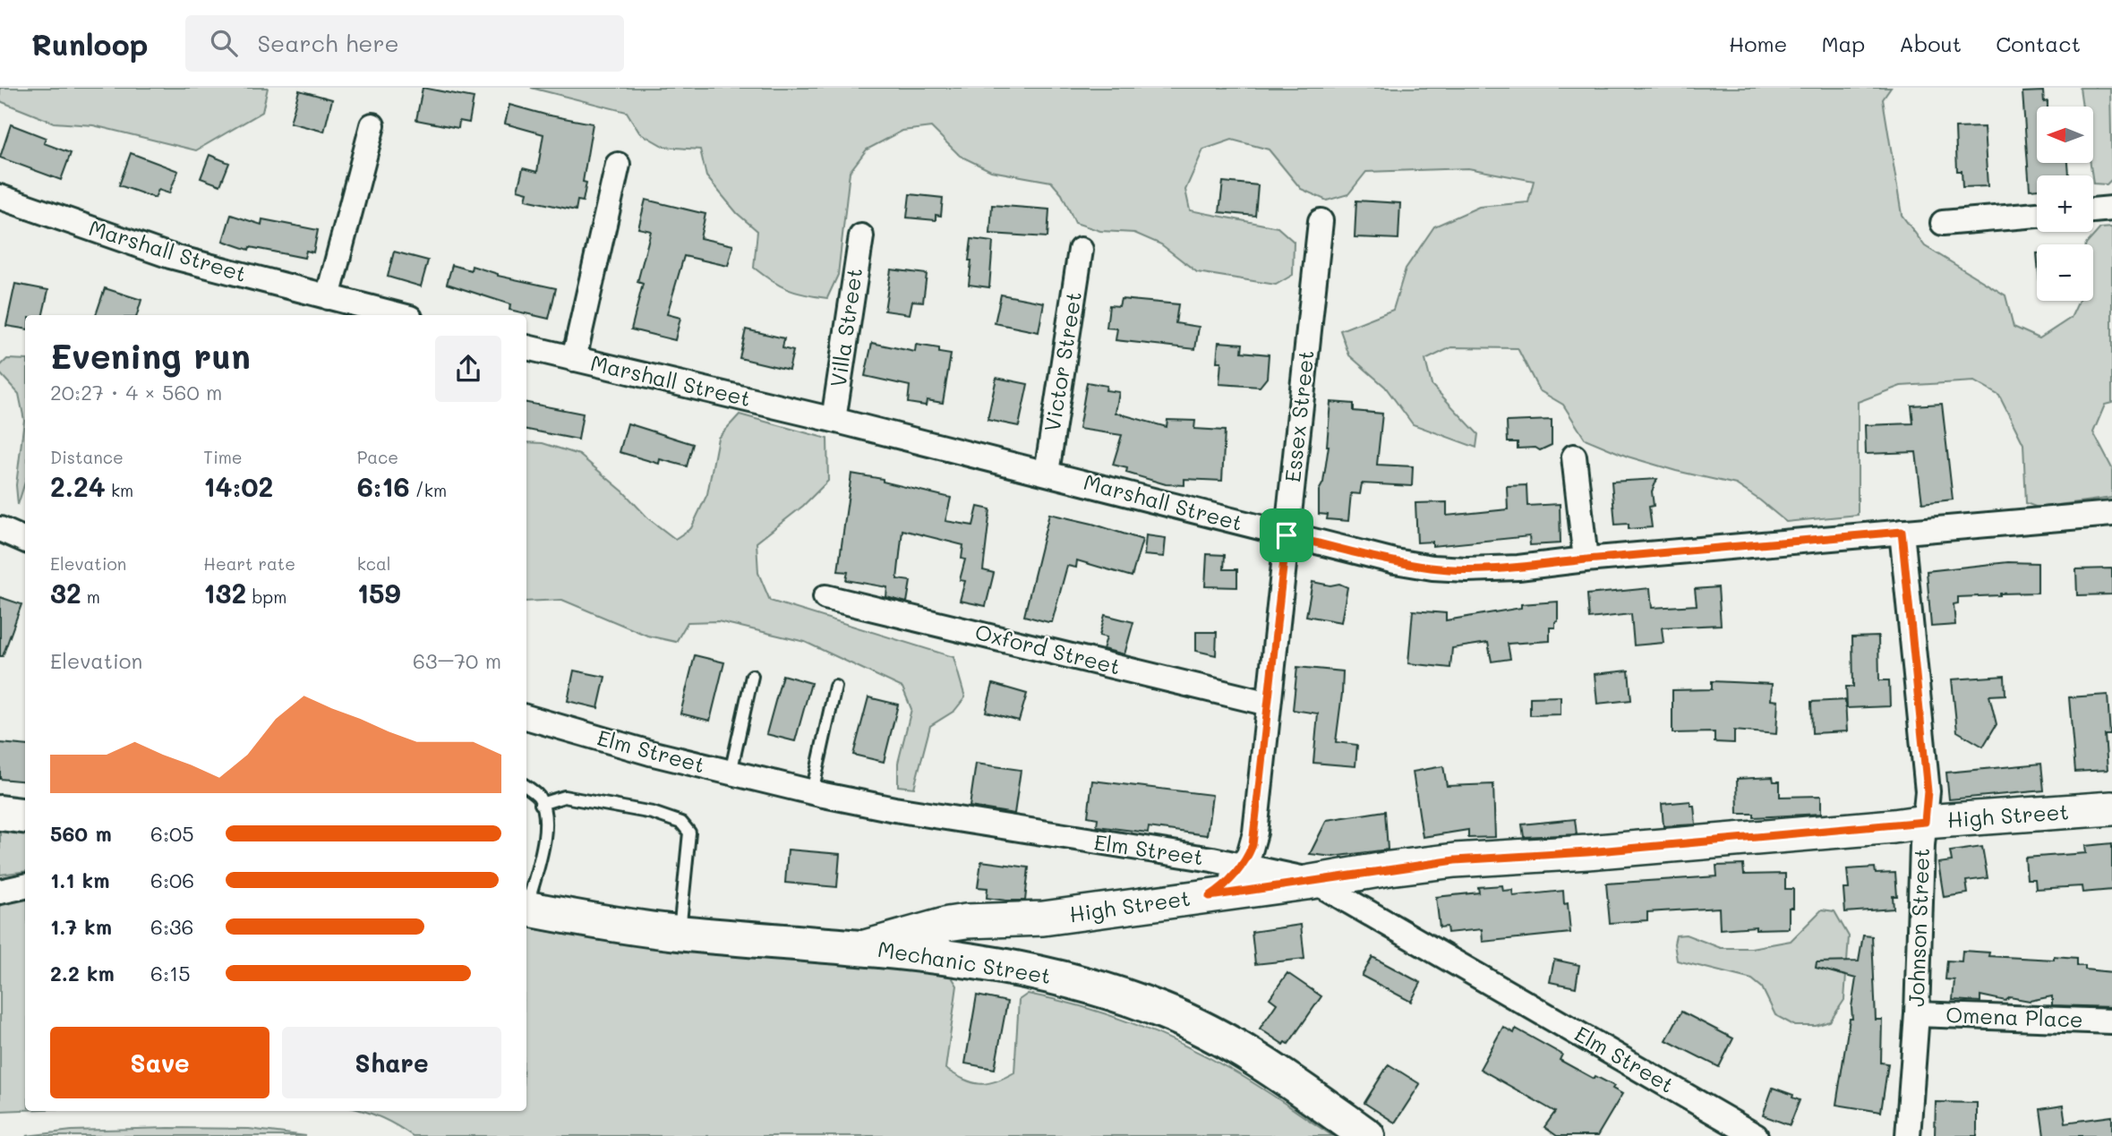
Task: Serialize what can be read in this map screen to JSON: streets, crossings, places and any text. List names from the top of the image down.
{
  "streets": {
    "main road": ["High Street", "Mechanic Street"],
    "street": [
      "Marshall Street",
      "Villa Street",
      "Victor Street",
      "Essex Street",
      "Oxford Street",
      "Elm Street",
      "Johnson Street",
      "Omena Place"
    ]
  },
  "crossings": [
    ["Marshall Street", "Villa Street"],
    ["Marshall Street", "Victor Street"],
    ["Marshall Street", "Essex Street"],
    ["Marshall Street", "Johnson Street"],
    ["Essex Street", "Oxford Street"],
    ["Essex Street", "Elm Street"],
    ["Elm Street", "High Street"],
    ["High Street", "Johnson Street"],
    ["High Street", "Mechanic Street"],
    ["Johnson Street", "Omena Place"]
  ],
  "north": "left",
  "page": {
    "header": "Runloop",
    "search": "Search here",
    "nav": [
      "Home",
      "Map",
      "About",
      "Contact"
    ],
    "map_buttons": ["+", "−"],
    "heading": ["Evening run", "20:27 · 4 × 560 m"],
    "stats": [
      ["Distance", "2.24 km"],
      ["Time", "14:02"],
      ["Pace", "6:16 /km"],
      ["Elevation", "32 m"],
      ["Heart rate", "132 bpm"],
      ["kcal", "159"]
    ],
    "chart": ["Elevation", "63–70 m"],
    "list": [
      {
        "name": "560 m",
        "note": "6:05"
      },
      {
        "name": "1.1 km",
        "note": "6:06"
      },
      {
        "name": "1.7 km",
        "note": "6:36"
      },
      {
        "name": "2.2 km",
        "note": "6:15"
      }
    ],
    "buttons": ["Save", "Share"]
  }
}
